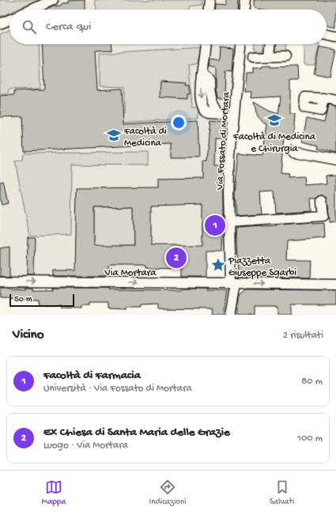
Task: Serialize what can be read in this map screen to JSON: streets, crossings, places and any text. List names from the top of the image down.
{
  "streets": {
    "street": ["Via Fossato di Mortara", "Via Mortara"]
  },
  "crossings": [
    ["Via Fossato di Mortara", "Via Mortara"]
  ],
  "one_way": ["Via Mortara"],
  "places": {
    "school or university": ["Facoltà di Medicina e Chirurgia", "Facoltà di Medicina"],
    "place": ["Piazzetta Giuseppe Sgarbi"]
  },
  "scale_bar": "50 m",
  "page": {
    "search": "Cerca qui",
    "pins": ["1", "2"],
    "scale": "50 m",
    "heading": ["Vicino", "2 risultati"],
    "list": [
      {
        "mark": "1",
        "name": "Facoltà di Farmacia",
        "note": "Università · Via Fossato di Mortara",
        "value": "80 m"
      },
      {
        "mark": "2",
        "name": "Ex Chiesa di Santa Maria delle Grazie",
        "note": "Luogo · Via Mortara",
        "value": "100 m"
      }
    ],
    "nav": ["Mappa", "Indicazioni", "Salvati"]
  }
}
